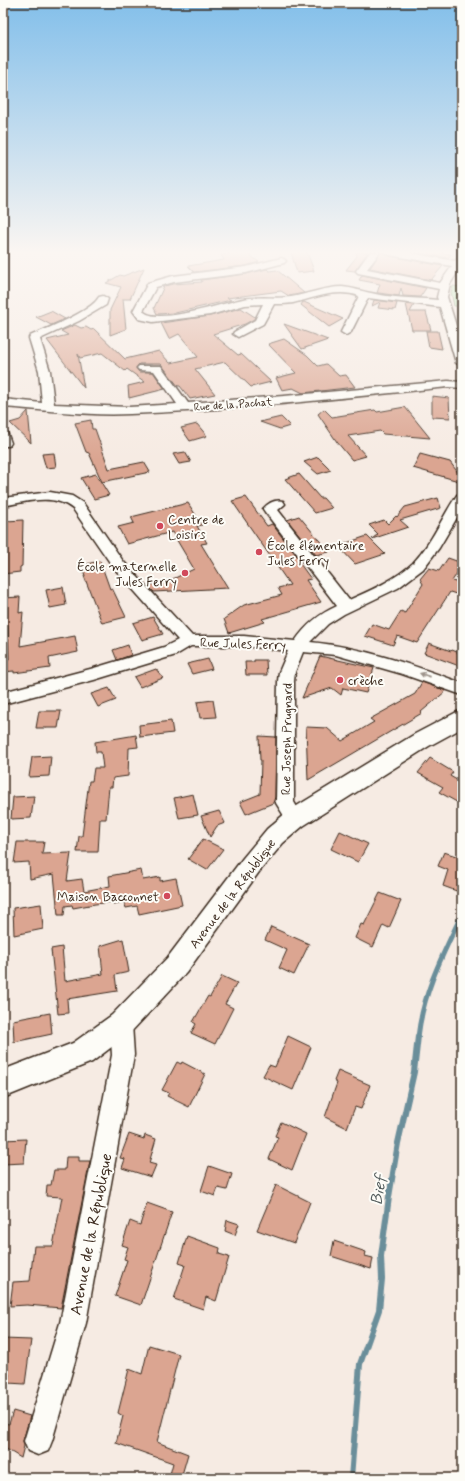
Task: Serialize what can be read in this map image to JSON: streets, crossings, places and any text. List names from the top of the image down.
{
  "streets": {
    "street": [
      "Rue de la Pachat",
      "Rue Jules Ferry",
      "Rue Joseph Prugnard",
      "Avenue de la République"
    ]
  },
  "crossings": [
    ["Rue Jules Ferry", "Rue Joseph Prugnard"],
    ["Rue Joseph Prugnard", "Avenue de la République"]
  ],
  "one_way": ["Rue Jules Ferry"],
  "water": ["Bief"],
  "places": [
    "Centre de Loisirs",
    "École élémentaire Jules Ferry",
    "École maternelle Jules Ferry",
    "crèche",
    "Maison Bacconnet"
  ]
}
